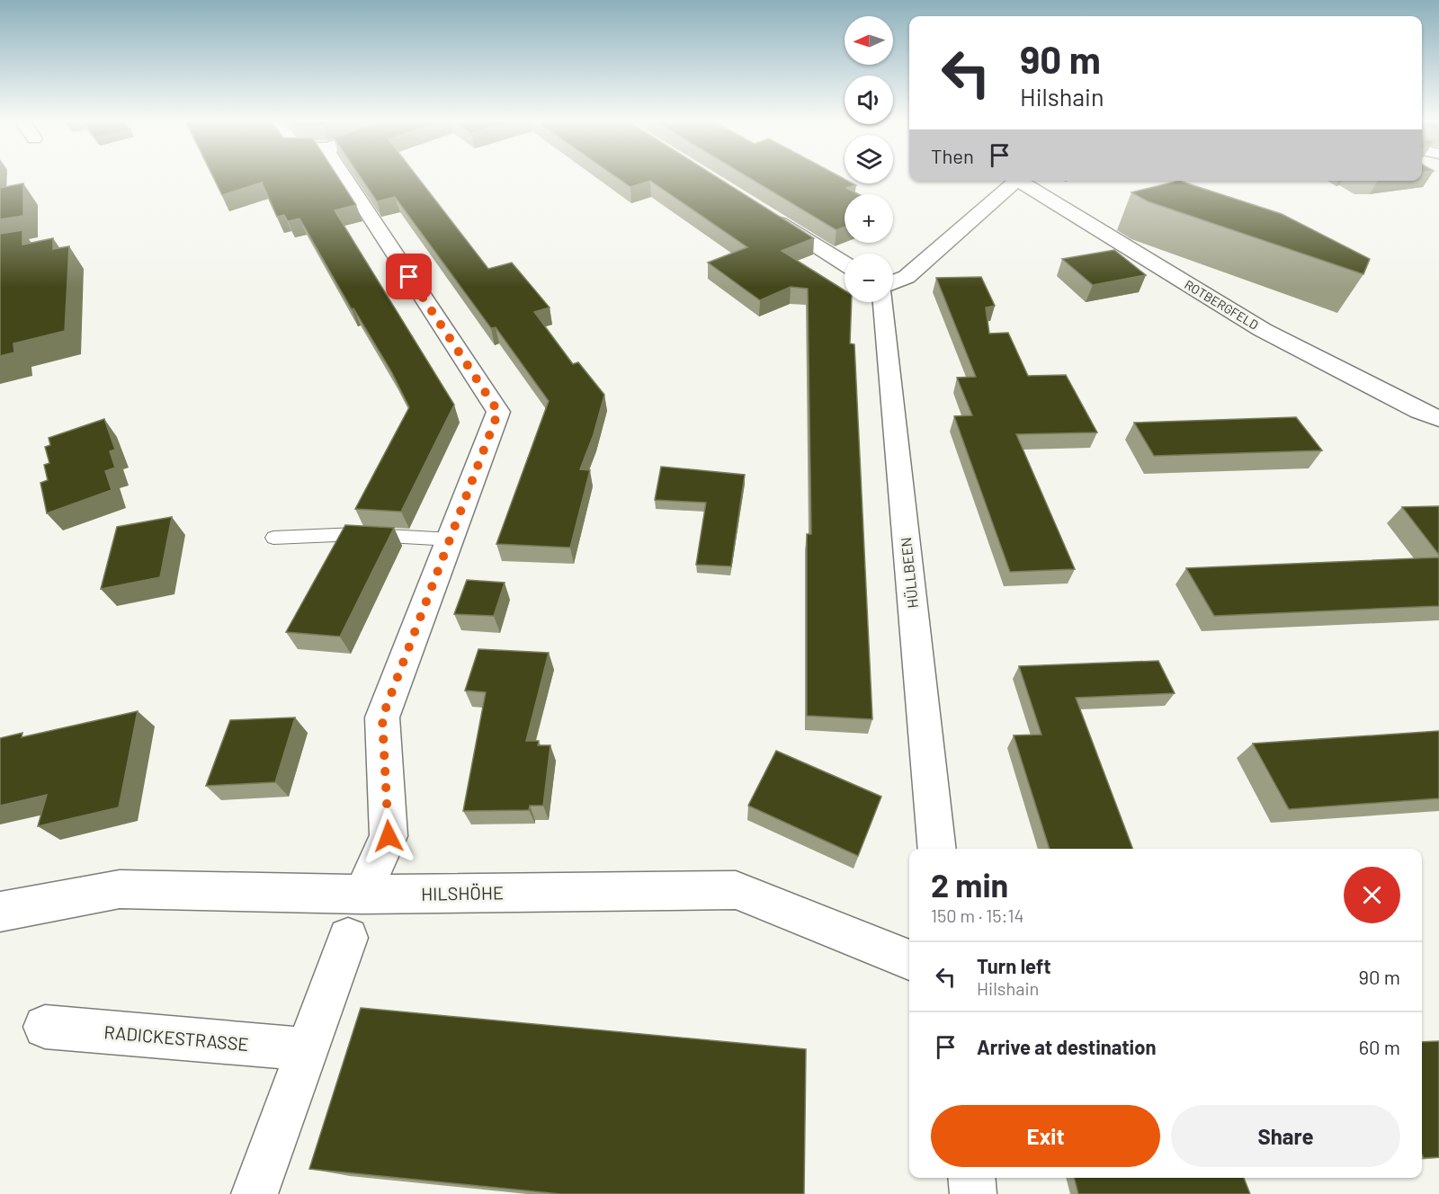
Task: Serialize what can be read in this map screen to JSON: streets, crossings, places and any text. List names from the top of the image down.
{
  "streets": {
    "street": [
      "ROTBERGFELD",
      "HÜLLBEEN",
      "HILSHÖHE",
      "RADICKESTRASSE"
    ]
  },
  "north": "left",
  "page": {
    "map_buttons": ["+", "−"],
    "turn": ["90 m", "Hilshain"],
    "then": "Then",
    "heading": ["2 min", "150 m · 15:14"],
    "list": [
      {
        "name": "Turn left",
        "note": "Hilshain",
        "value": "90 m"
      },
      {
        "name": "Arrive at destination",
        "value": "60 m"
      }
    ],
    "buttons": ["Exit", "Share"]
  }
}
